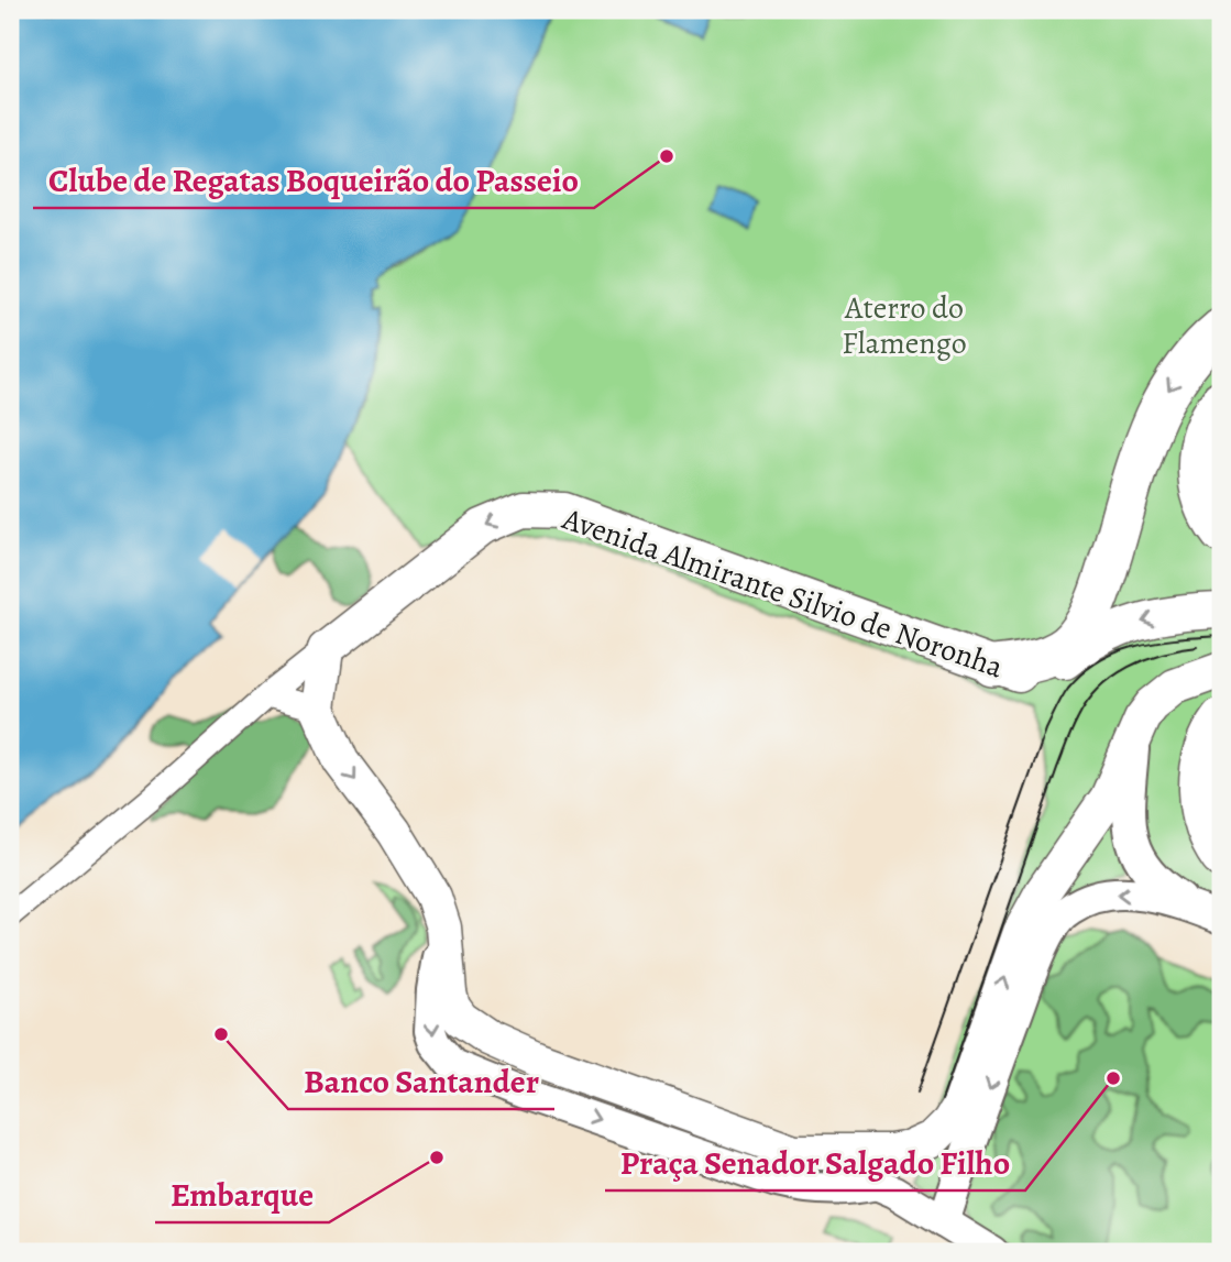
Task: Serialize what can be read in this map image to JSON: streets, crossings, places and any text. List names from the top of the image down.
{
  "streets": {
    "main road": ["Avenida Almirante Silvio de Noronha"]
  },
  "one_way": ["Avenida Almirante Silvio de Noronha"],
  "parks": ["Aterro do Flamengo"],
  "places": [
    "Clube de Regatas Boqueirão do Passeio",
    "Banco Santander",
    "Praça Senador Salgado Filho",
    "Embarque"
  ]
}
